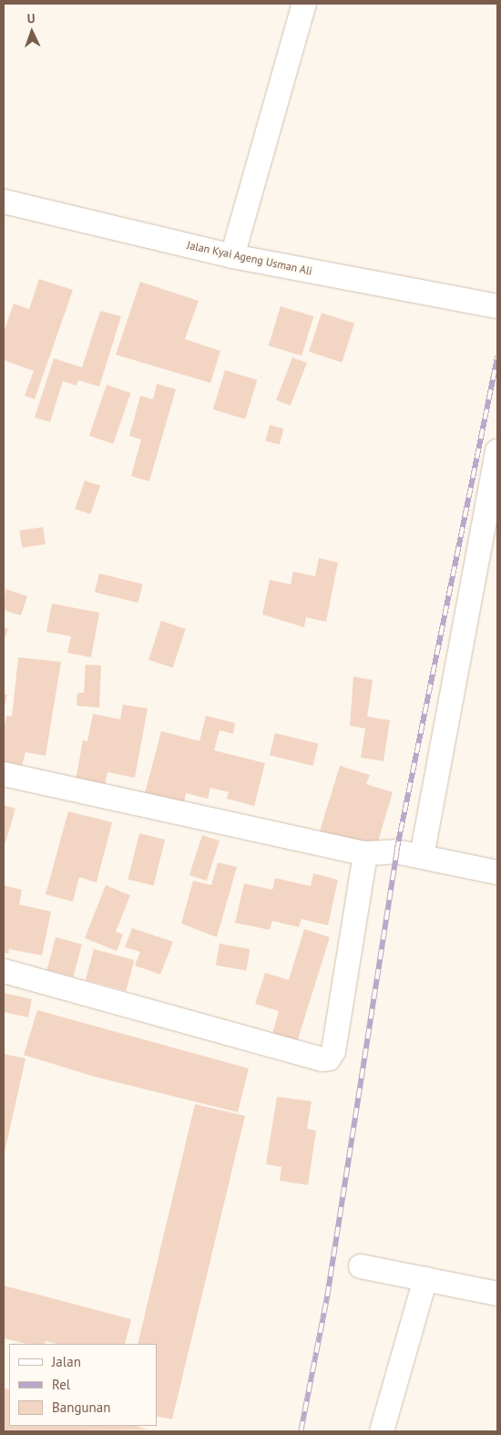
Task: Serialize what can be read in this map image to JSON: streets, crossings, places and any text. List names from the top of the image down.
{
  "streets": {
    "street": ["Jalan Kyai Ageng Usman Ali"]
  },
  "legend": ["Jalan", "Rel", "Bangunan"],
  "north": "top"
}
